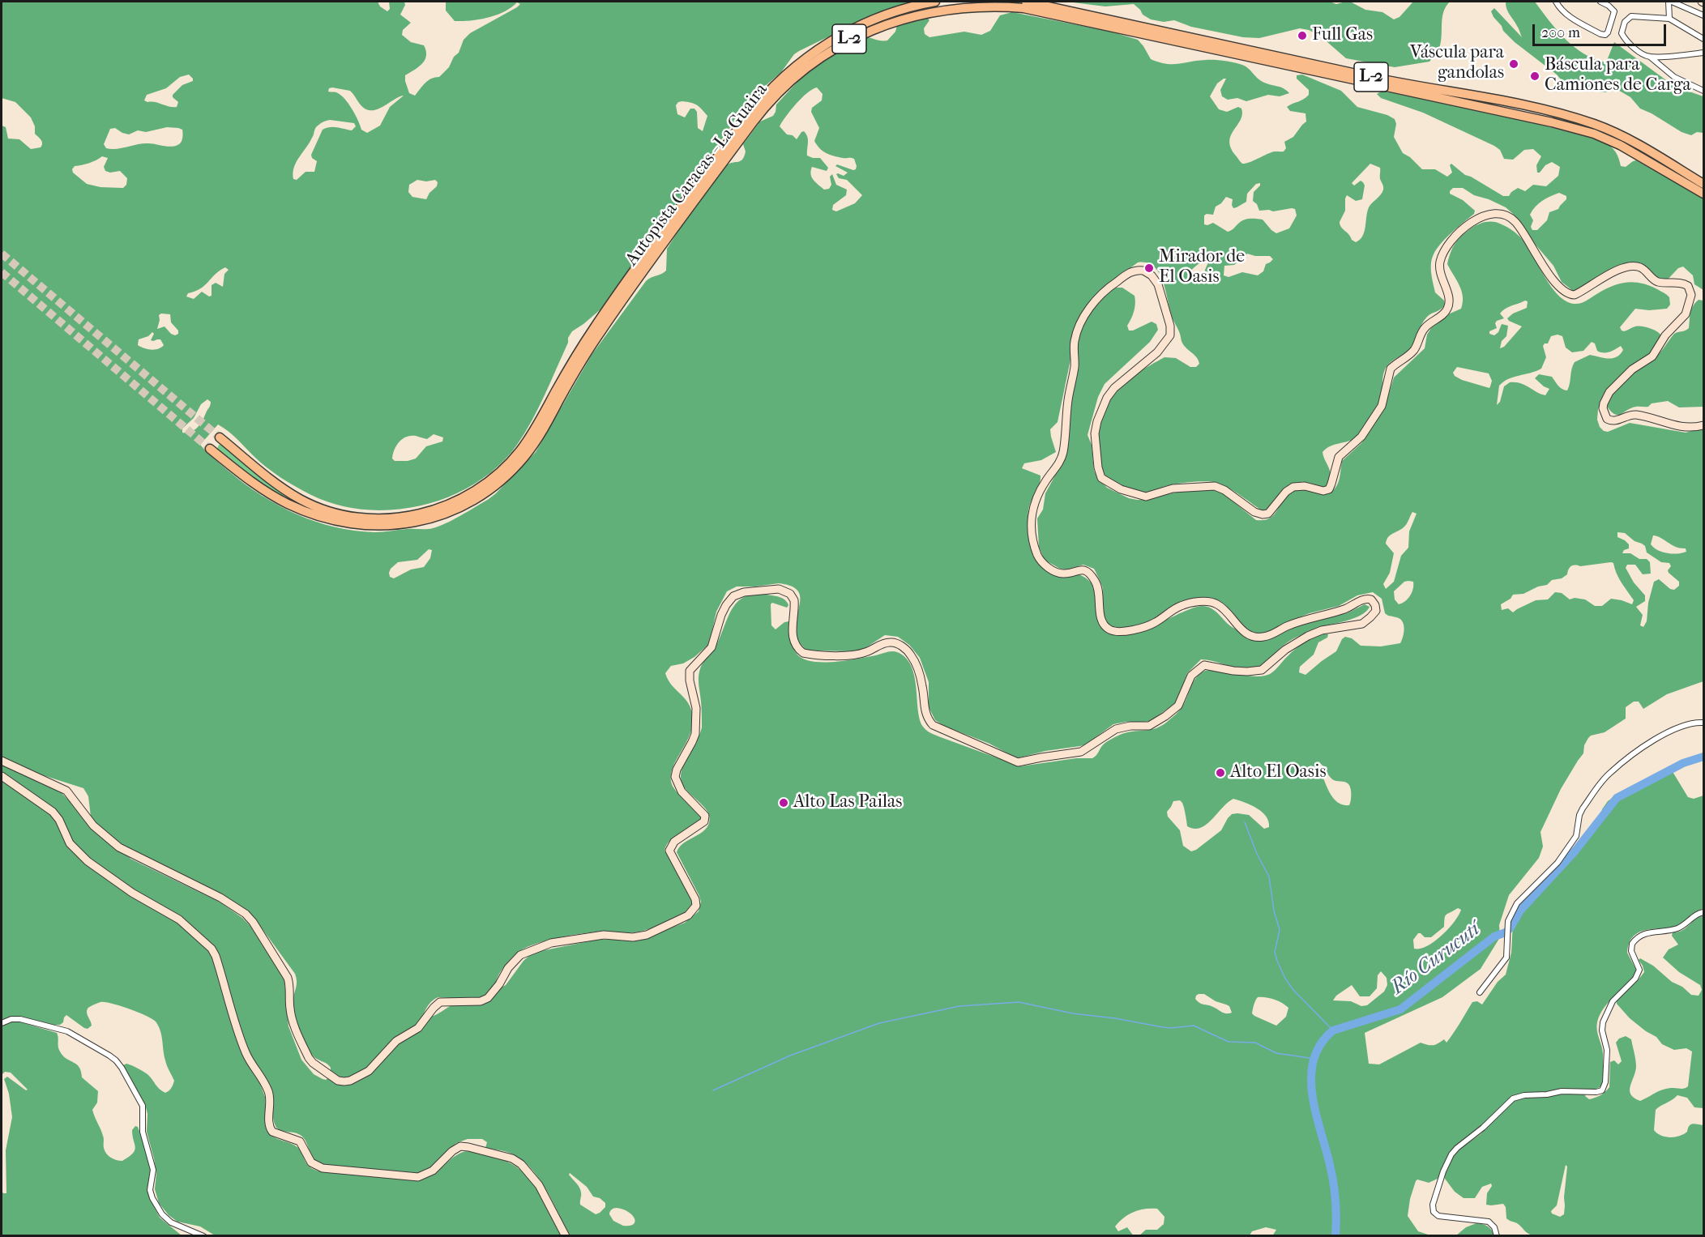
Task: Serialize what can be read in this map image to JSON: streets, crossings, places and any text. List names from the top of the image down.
{
  "streets": {
    "highway": ["L-2", "Autopista Caracas - La Guaira"]
  },
  "water": ["Río Curucutí"],
  "places": [
    "Full Gas",
    "Váscula para gandolas",
    "Báscula para Camiones de Carga",
    "Mirador de El Oasis",
    "Alto El Oasis",
    "Alto Las Pailas"
  ],
  "scale_bar": "200 m"
}
